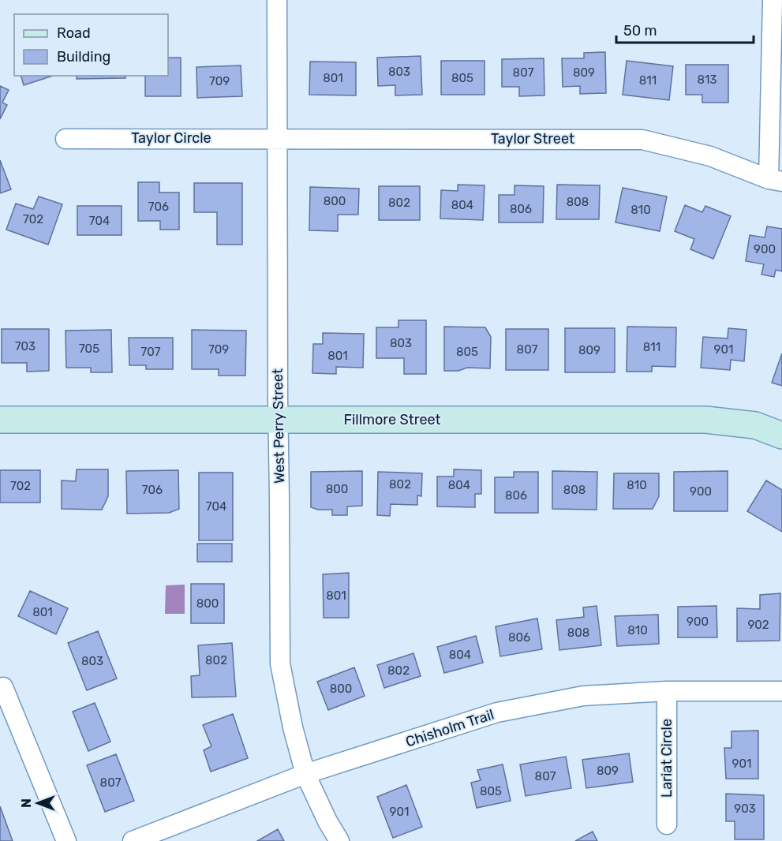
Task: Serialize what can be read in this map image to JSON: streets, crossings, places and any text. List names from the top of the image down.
{
  "streets": {
    "street": [
      "Taylor Circle",
      "Taylor Street",
      "Fillmore Street",
      "West Perry Street",
      "Chisholm Trail",
      "Lariat Circle"
    ]
  },
  "crossings": [
    ["Taylor Circle", "Taylor Street"],
    ["Taylor Circle", "West Perry Street"],
    ["Taylor Street", "West Perry Street"],
    ["Fillmore Street", "West Perry Street"],
    ["West Perry Street", "Chisholm Trail"],
    ["Chisholm Trail", "Lariat Circle"]
  ],
  "house_numbers": [
    "803",
    "807",
    "809",
    "801",
    "805",
    "813",
    "811",
    "709",
    "800",
    "808",
    "802",
    "804",
    "706",
    "806",
    "810",
    "702",
    "704",
    "900",
    "803",
    "703",
    "811",
    "705",
    "709",
    "807",
    "901",
    "809",
    "707",
    "805",
    "801",
    "802",
    "804",
    "810",
    "702",
    "800",
    "706",
    "808",
    "900",
    "806",
    "704",
    "801",
    "800",
    "801",
    "900",
    "902",
    "810",
    "808",
    "806",
    "804",
    "802",
    "803",
    "802",
    "800",
    "901",
    "809",
    "807",
    "807",
    "805",
    "903",
    "901"
  ],
  "legend": ["Road", "Building"],
  "scale_bar": "50 m",
  "north": "left"
}
